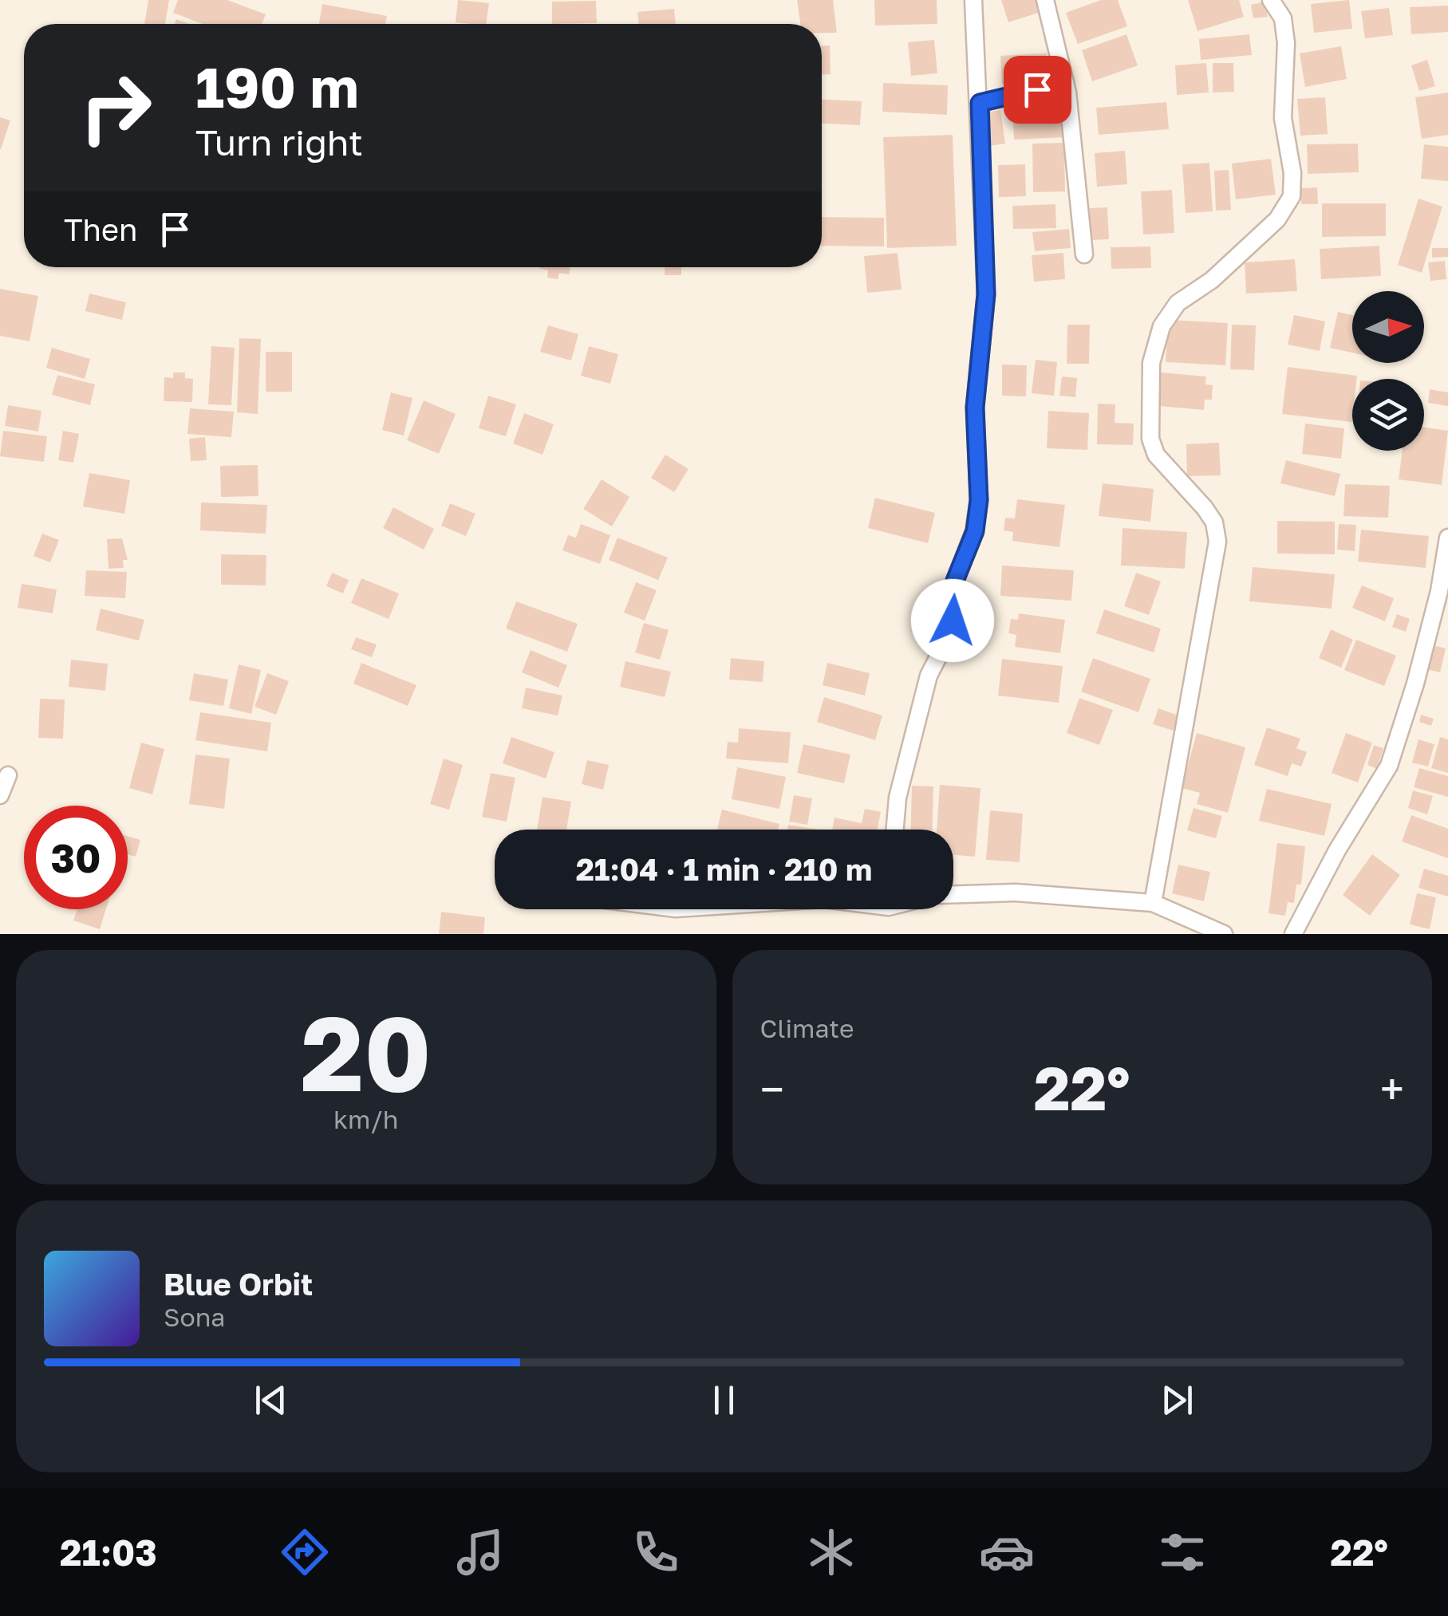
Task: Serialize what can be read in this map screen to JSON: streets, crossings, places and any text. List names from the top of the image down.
{
  "north": "right",
  "page": {
    "turn": ["190 m", "Turn right"],
    "then": "Then",
    "limit": "30",
    "trip": "21:04 · 1 min · 210 m",
    "tile": [
      ["20", "km/h"],
      "Climate"
    ],
    "heat": ["−", "22°", "+"],
    "song": ["Blue Orbit", "Sona"],
    "tabs": ["21:03", "22°"]
  }
}
